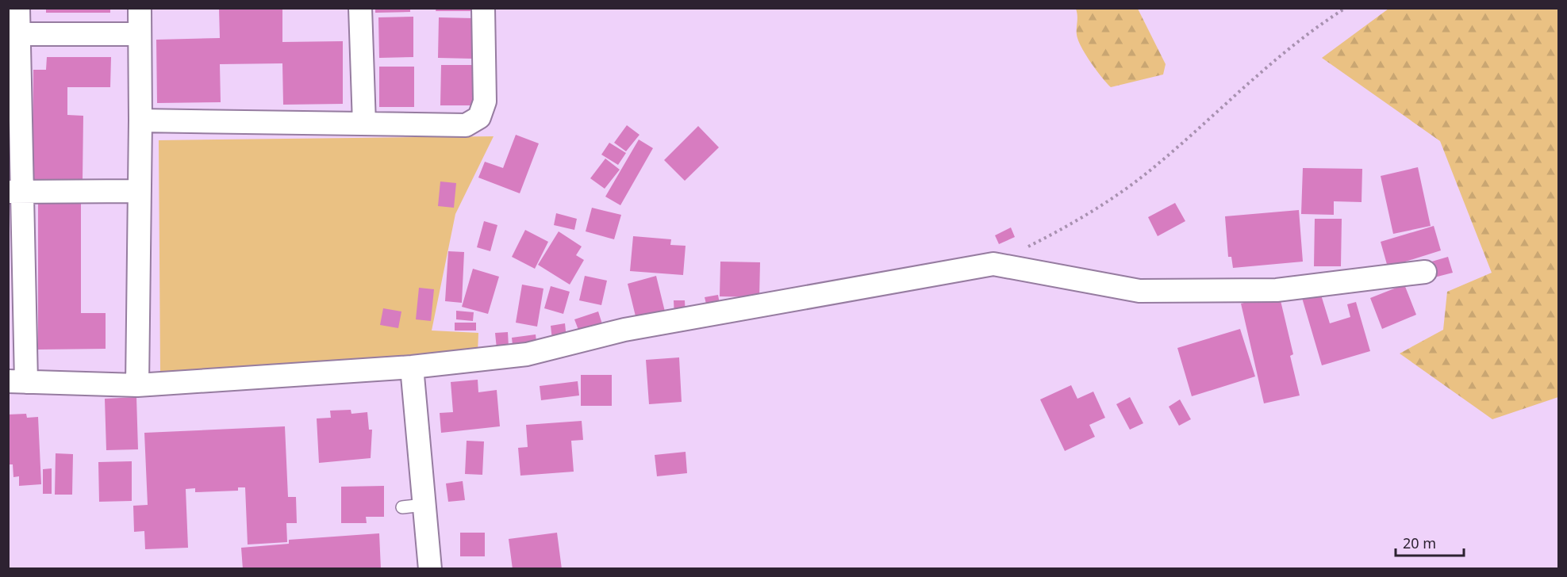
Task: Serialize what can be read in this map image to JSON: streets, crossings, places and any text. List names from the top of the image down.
{
  "scale_bar": "20 m"
}
